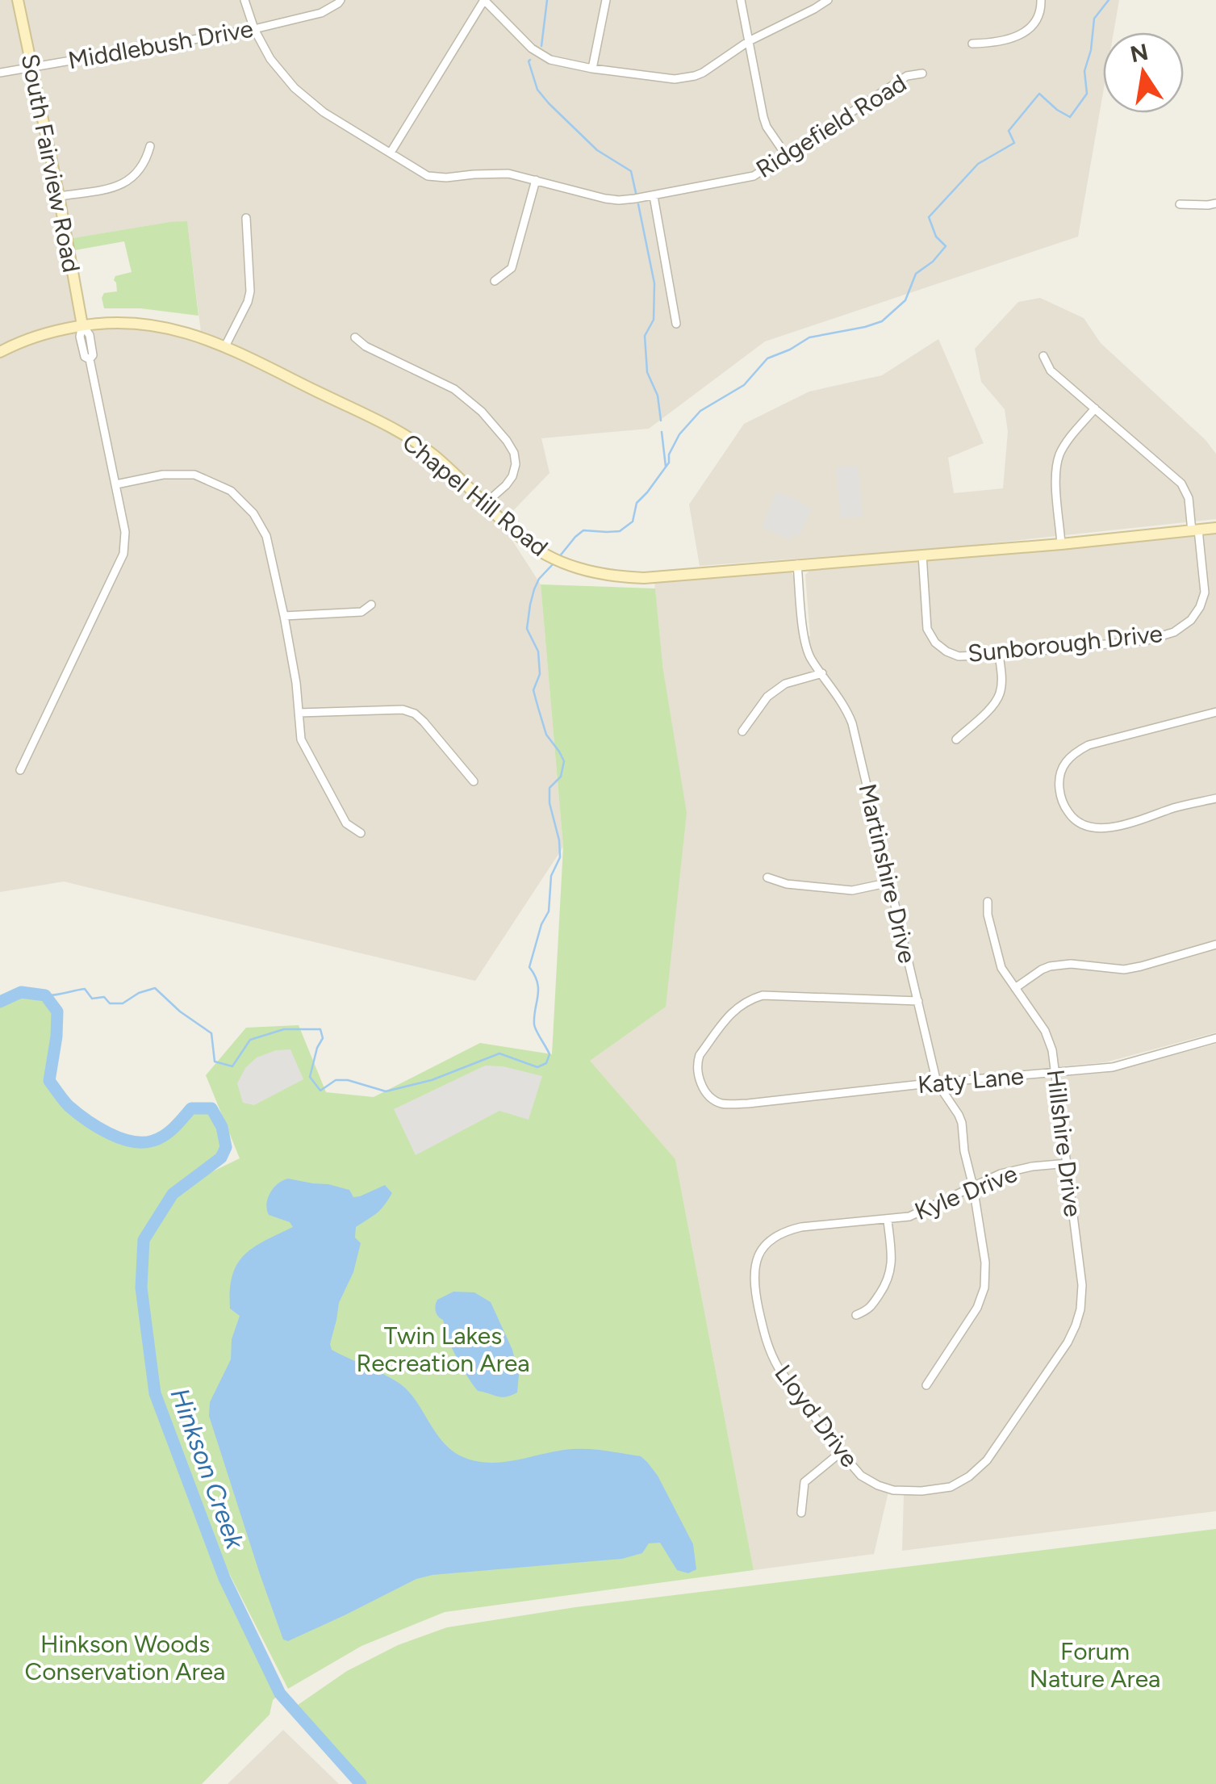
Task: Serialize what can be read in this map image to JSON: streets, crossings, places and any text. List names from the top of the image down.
{
  "streets": {
    "street": [
      "Middlebush Drive",
      "Ridgefield Road",
      "South Fairview Road",
      "Chapel Hill Road",
      "Sunborough Drive",
      "Martinshire Drive",
      "Katy Lane",
      "Hillshire Drive",
      "Kyle Drive",
      "Lloyd Drive"
    ]
  },
  "crossings": [
    ["Middlebush Drive", "Ridgefield Road"],
    ["Middlebush Drive", "South Fairview Road"],
    ["South Fairview Road", "Chapel Hill Road"],
    ["Chapel Hill Road", "Sunborough Drive"],
    ["Chapel Hill Road", "Martinshire Drive"],
    ["Martinshire Drive", "Katy Lane"],
    ["Martinshire Drive", "Kyle Drive"],
    ["Katy Lane", "Hillshire Drive"],
    ["Hillshire Drive", "Kyle Drive"],
    ["Hillshire Drive", "Lloyd Drive"],
    ["Kyle Drive", "Lloyd Drive"]
  ],
  "water": ["Hinkson Creek"],
  "parks": ["Twin Lakes Recreation Area", "Hinkson Woods Conservation Area", "Forum Nature Area"],
  "north": "top"
}
